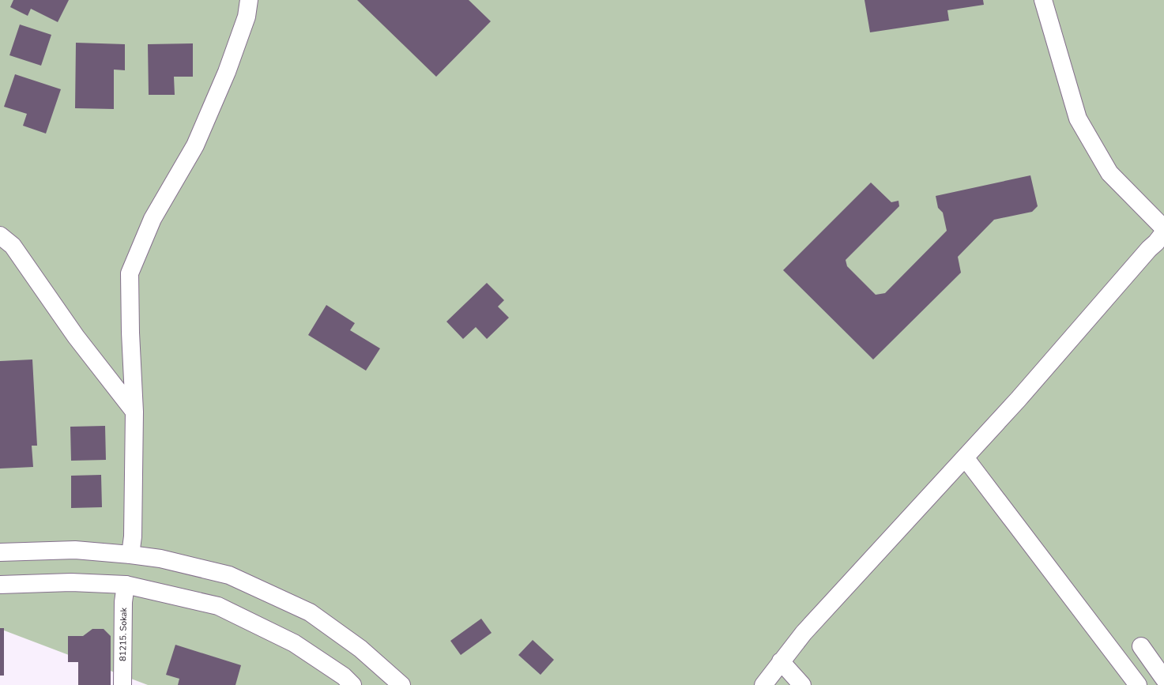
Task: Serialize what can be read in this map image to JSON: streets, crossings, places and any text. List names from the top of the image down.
{
  "streets": {
    "street": ["81215. Sokak"]
  }
}
